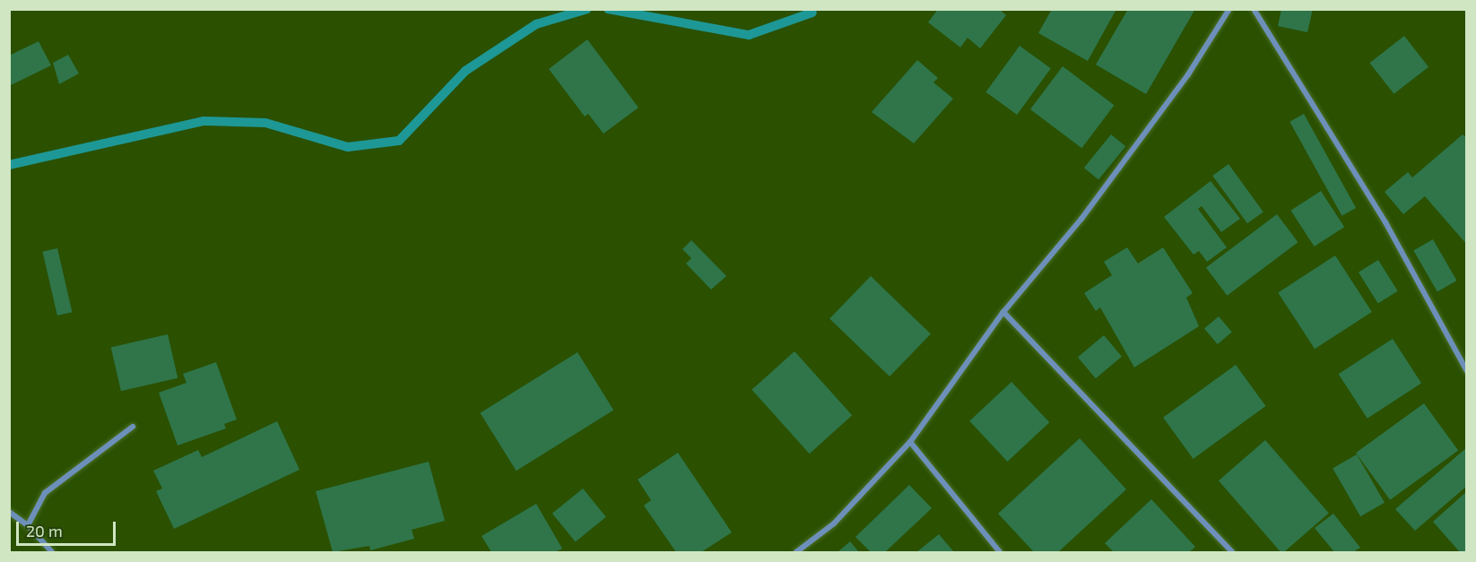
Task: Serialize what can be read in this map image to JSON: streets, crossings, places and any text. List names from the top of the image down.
{
  "scale_bar": "20 m"
}
